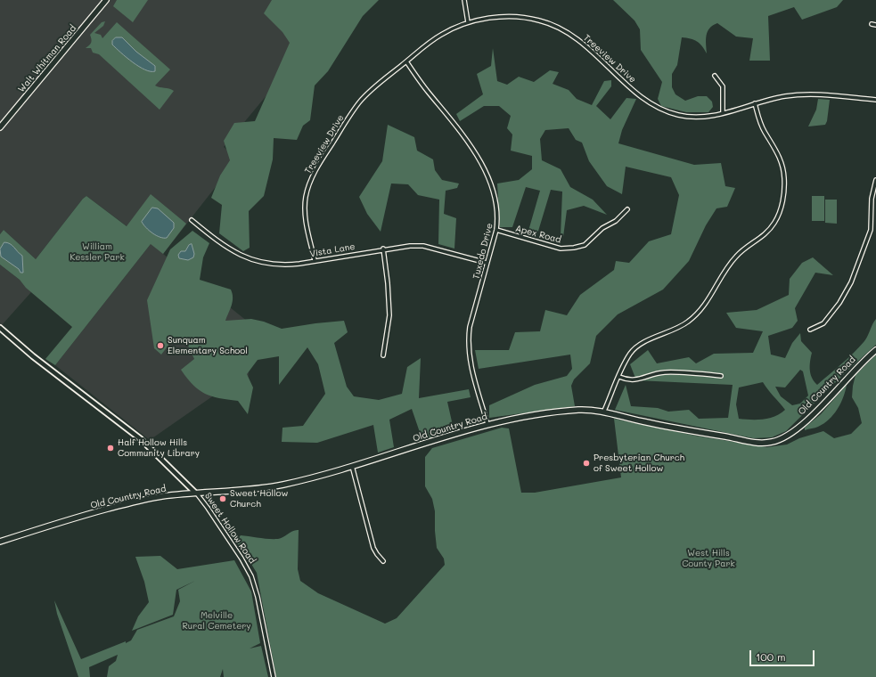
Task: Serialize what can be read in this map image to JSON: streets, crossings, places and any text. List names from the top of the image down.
{
  "streets": {
    "main road": ["Walt Whitman Road", "Old Country Road"],
    "street": [
      "Treeview Drive",
      "Apex Road",
      "Vista Lane",
      "Tuxedo Drive",
      "Sweet Hollow Road"
    ]
  },
  "crossings": [
    ["Treeview Drive", "Vista Lane"],
    ["Treeview Drive", "Tuxedo Drive"],
    ["Apex Road", "Tuxedo Drive"],
    ["Vista Lane", "Tuxedo Drive"],
    ["Tuxedo Drive", "Old Country Road"],
    ["Old Country Road", "Sweet Hollow Road"]
  ],
  "parks": ["William Kessler Park", "West Hills County Park", "Melville Rural Cemetery"],
  "places": [
    "Sunquam Elementary School",
    "Half Hollow Hills Community Library",
    "Presbyterian Church of Sweet Hollow",
    "Sweet Hollow Church"
  ],
  "scale_bar": "100 m"
}
